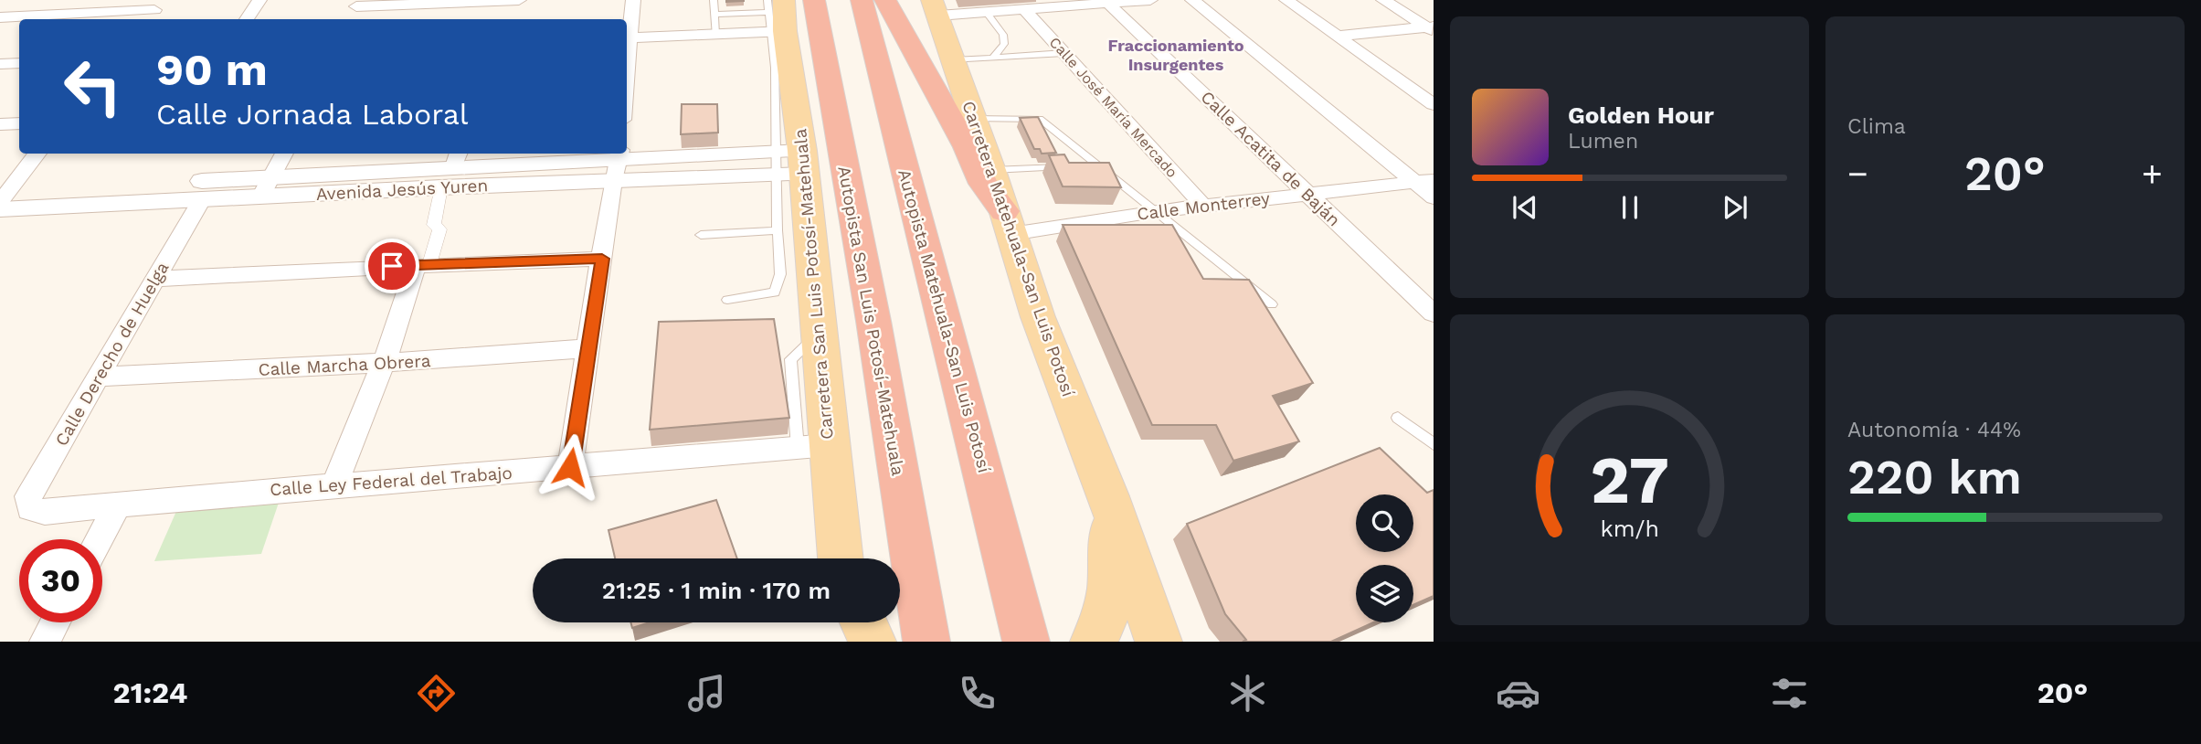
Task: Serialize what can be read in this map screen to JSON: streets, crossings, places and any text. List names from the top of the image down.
{
  "streets": {
    "highway": ["Autopista San Luis Potosí-Matehuala", "Autopista Matehuala-San Luis Potosí"],
    "main road": ["Carretera Matehuala-San Luis Potosí", "Carretera San Luis Potosí-Matehuala"],
    "street": [
      "Calle José María Mercado",
      "Calle Acatita de Baján",
      "Avenida Jesús Yuren",
      "Calle Monterrey",
      "Calle Derecho de Huelga",
      "Calle Marcha Obrera",
      "Calle Ley Federal del Trabajo"
    ]
  },
  "crossings": [
    ["Calle José María Mercado", "Calle Monterrey"],
    ["Calle Acatita de Baján", "Calle Monterrey"],
    ["Avenida Jesús Yuren", "Carretera San Luis Potosí-Matehuala"],
    ["Avenida Jesús Yuren", "Calle Derecho de Huelga"],
    ["Calle Monterrey", "Carretera Matehuala-San Luis Potosí"],
    ["Carretera San Luis Potosí-Matehuala", "Calle Ley Federal del Trabajo"],
    ["Calle Derecho de Huelga", "Calle Marcha Obrera"],
    ["Calle Derecho de Huelga", "Calle Ley Federal del Trabajo"]
  ],
  "districts": ["Fraccionamiento Insurgentes"],
  "page": {
    "tile": [
      "Clima",
      ["Autonomía · 44%", "220 km"]
    ],
    "turn": ["90 m", "Calle Jornada Laboral"],
    "song": ["Golden Hour", "Lumen"],
    "heat": ["−", "20°", "+"],
    "limit": "30",
    "trip": "21:25 · 1 min · 170 m",
    "tabs": ["21:24", "20°"],
    "gauge": ["27", "km/h"]
  }
}
